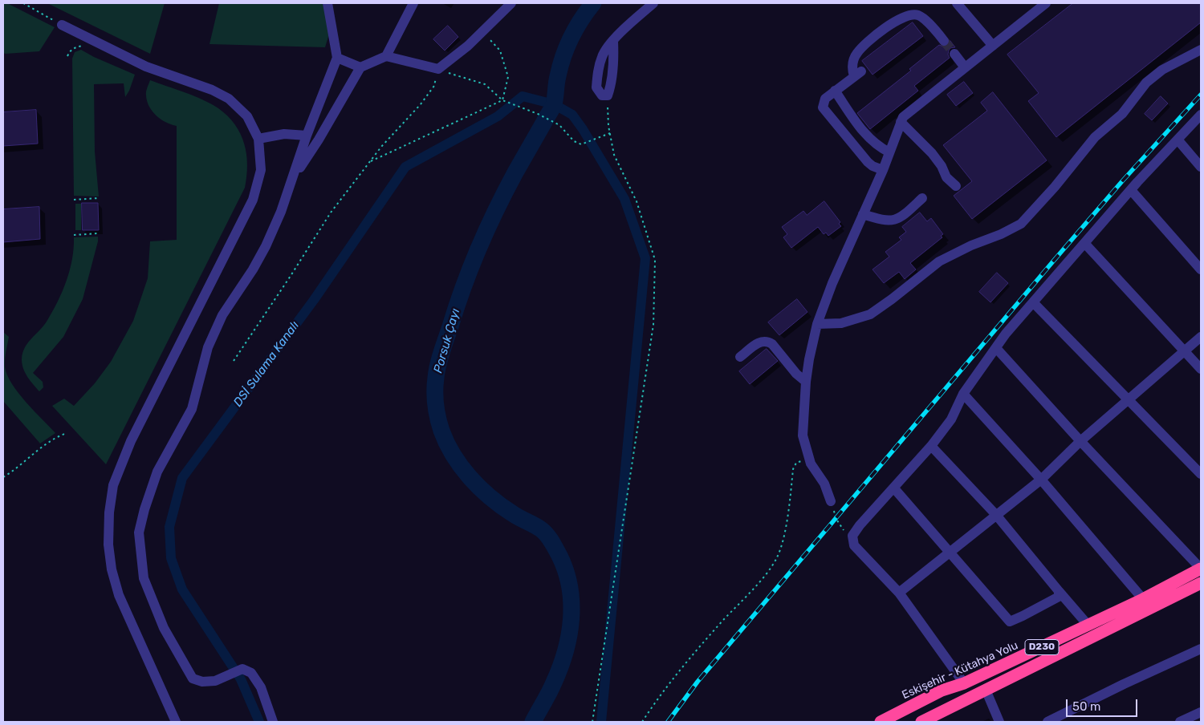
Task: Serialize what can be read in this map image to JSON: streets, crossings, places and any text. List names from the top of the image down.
{
  "streets": {
    "highway": ["D230", "Eskişehir - Kütahya Yolu"]
  },
  "water": ["Porsuk Çayı", "DSİ Sulama Kanalı"],
  "scale_bar": "50 m"
}
